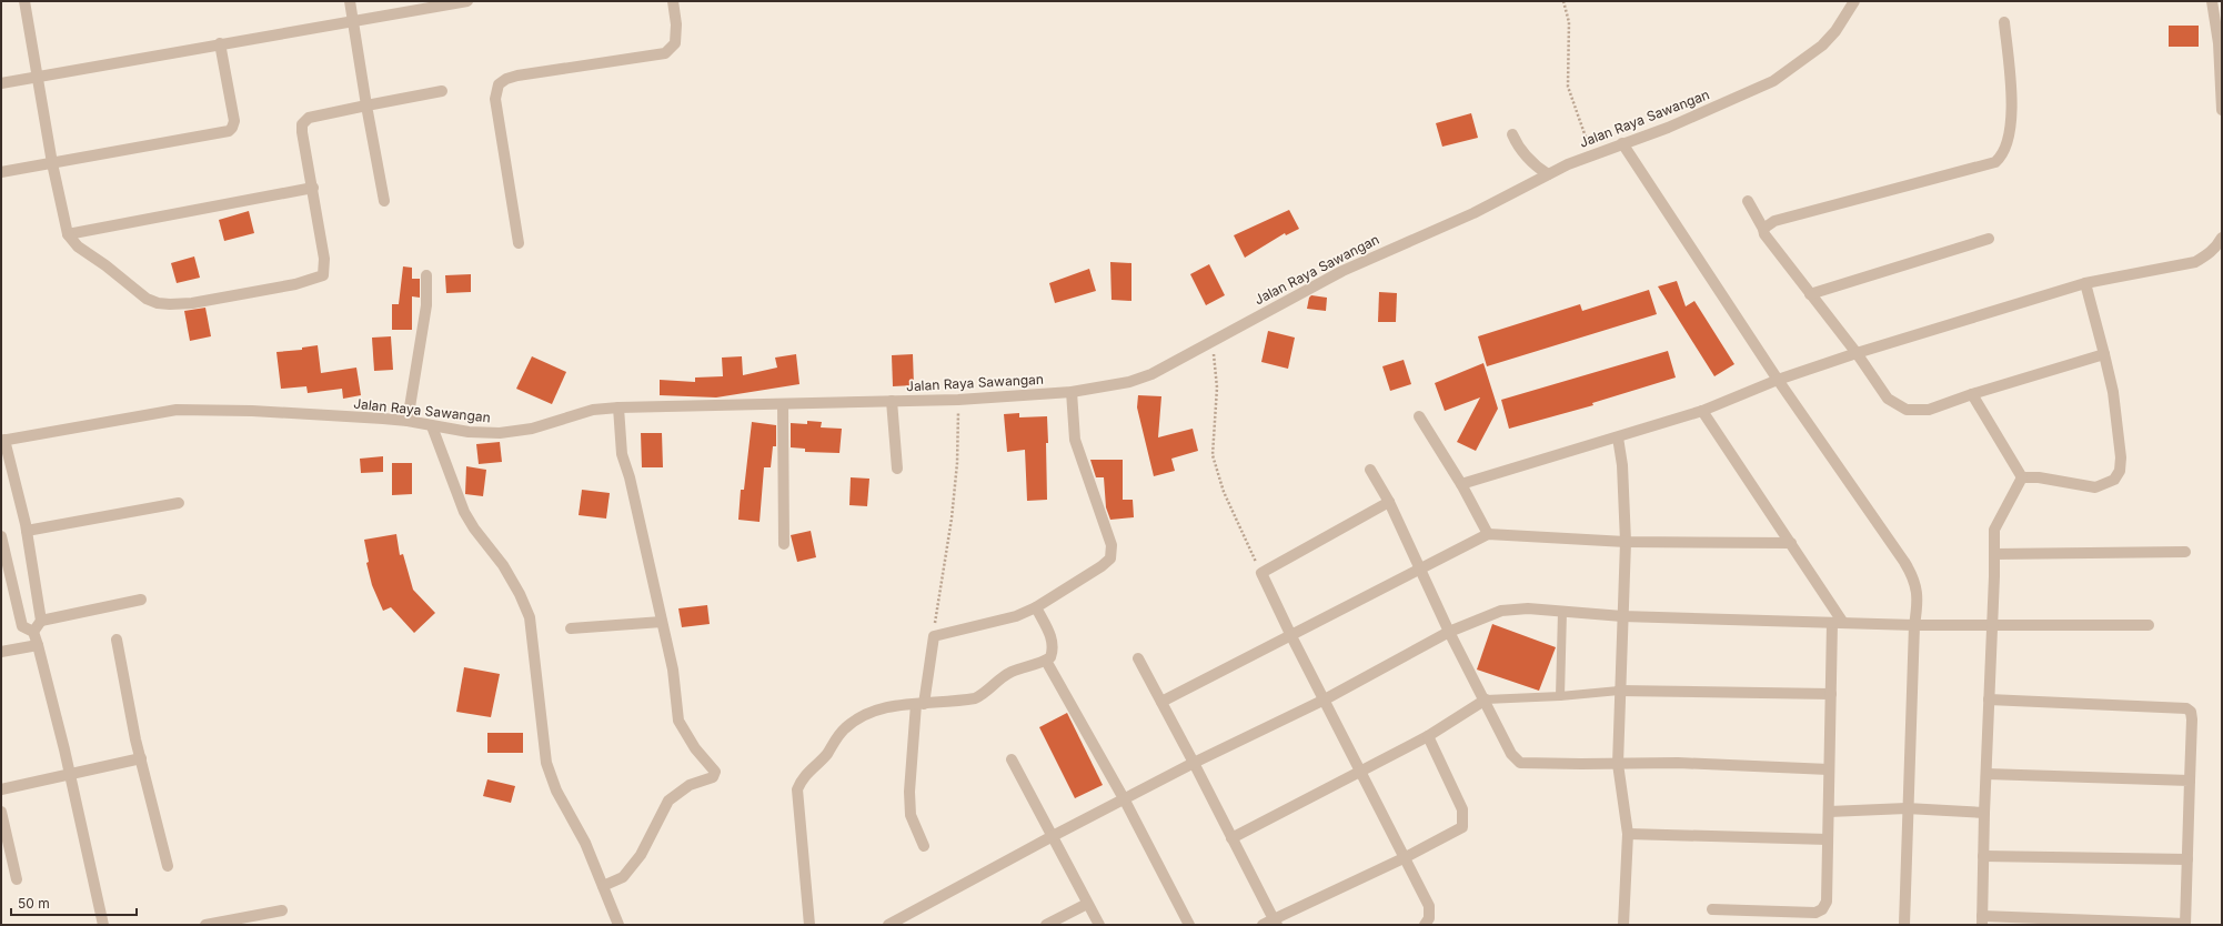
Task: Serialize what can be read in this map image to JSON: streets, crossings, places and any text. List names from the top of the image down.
{
  "streets": {
    "street": ["Jalan Raya Sawangan"]
  },
  "scale_bar": "50 m"
}
